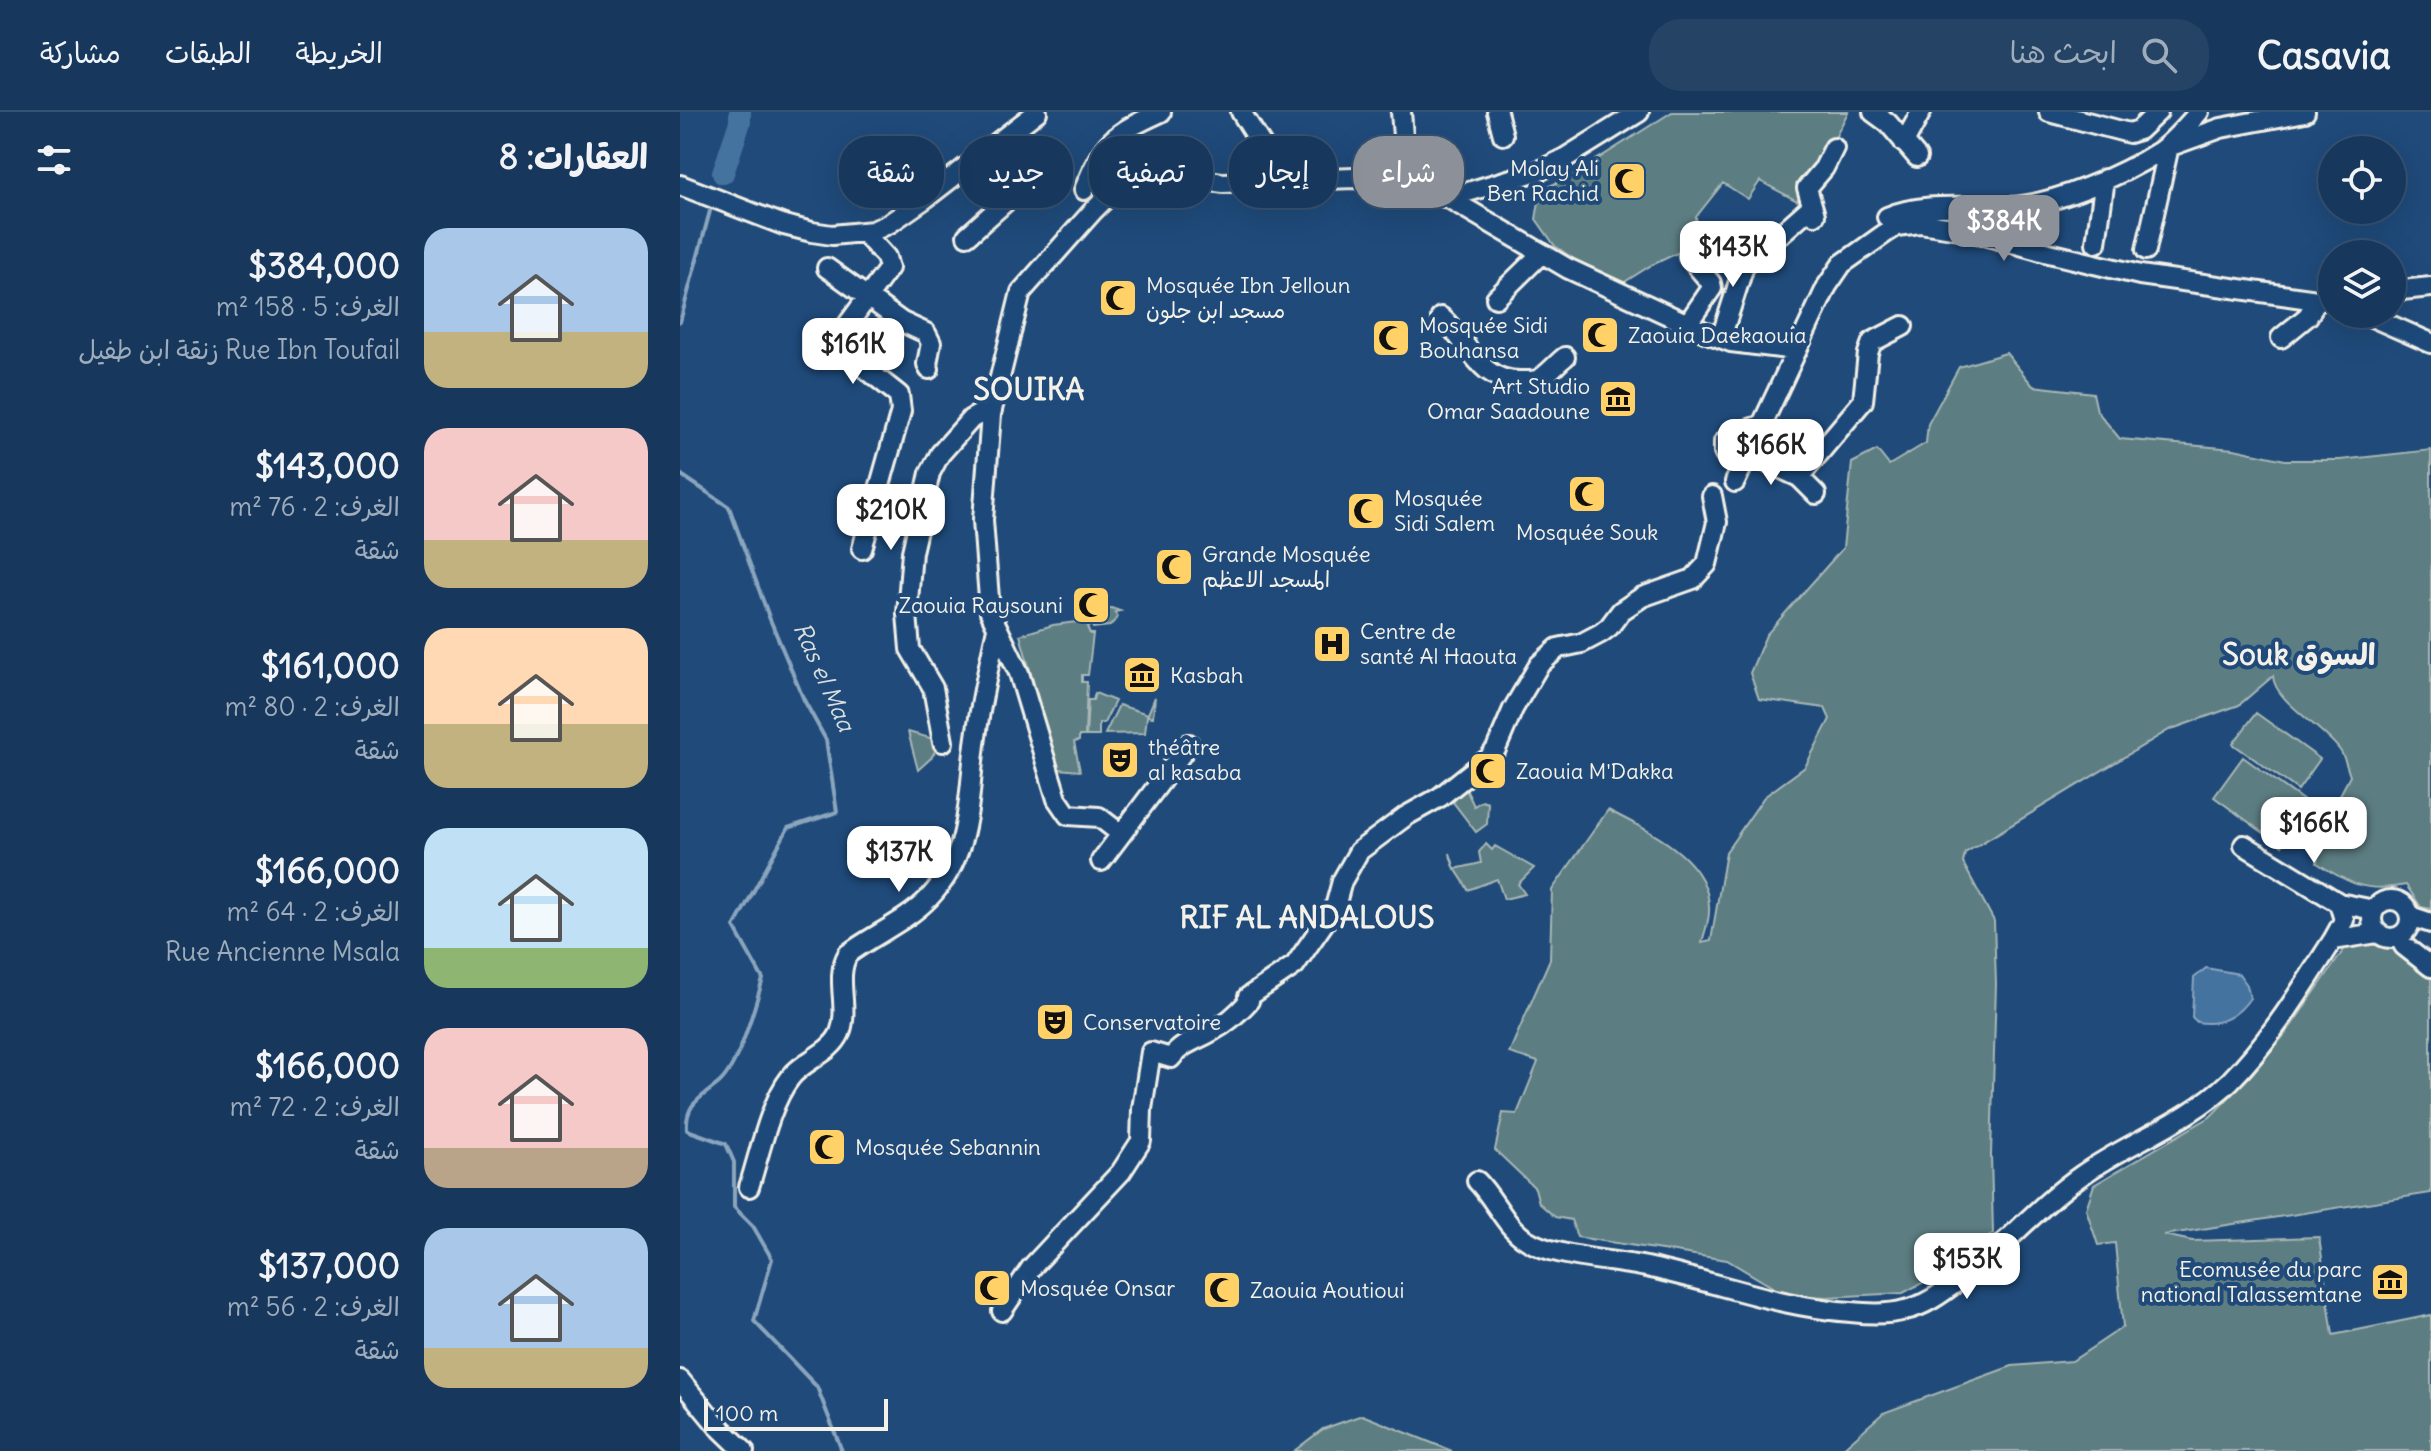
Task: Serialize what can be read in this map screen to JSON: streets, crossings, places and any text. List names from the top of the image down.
{
  "districts": ["SOUIKA", "Souk السوق", "RIF AL ANDALOUS"],
  "water": ["Ras el Maa"],
  "places": {
    "mosque": [
      "Molay Ali Ben Rachid",
      "Mosquée Ibn Jelloun مسجد ابن جلون",
      "Zaouia Daekaouia",
      "Mosquée Sidi Bouhansa",
      "Mosquée Souk",
      "Mosquée Sidi Salem",
      "Grande Mosquée المسجد الاعظم",
      "Zaouia Raysouni",
      "Zaouia M'Dakka",
      "Mosquée Sebannin",
      "Mosquée Onsar",
      "Zaouia Aoutioui"
    ],
    "museum": ["Art Studio Omar Saadoune", "Kasbah", "Ecomusée du parc national Talassemtane"],
    "hospital": ["Centre de santé Al Haouta"],
    "theatre": ["théâtre al kasaba", "Conservatoire"]
  },
  "scale_bar": "100 m",
  "page": {
    "header": "Casavia",
    "search": "ابحث هنا",
    "nav": ["الخريطة", "الطبقات", "مشاركة"],
    "heading": "العقارات: 8",
    "chip": [
      "شراء",
      "إيجار",
      "تصفية",
      "جديد",
      "شقة"
    ],
    "price": [
      "$384K",
      "$143K",
      "$161K",
      "$166K",
      "$210K",
      "$166K",
      "$137K",
      "$153K"
    ],
    "list": [
      {
        "name": "$384,000",
        "note": "الغرف: 5 · 158 m² · Rue Ibn Toufail زنقة ابن طفيل"
      },
      {
        "name": "$143,000",
        "note": "الغرف: 2 · 76 m² · شقة"
      },
      {
        "name": "$161,000",
        "note": "الغرف: 2 · 80 m² · شقة"
      },
      {
        "name": "$166,000",
        "note": "الغرف: 2 · 64 m² · Rue Ancienne Msala"
      },
      {
        "name": "$166,000",
        "note": "الغرف: 2 · 72 m² · شقة"
      },
      {
        "name": "$137,000",
        "note": "الغرف: 2 · 56 m² · شقة"
      }
    ],
    "scale": "100 m"
  }
}
